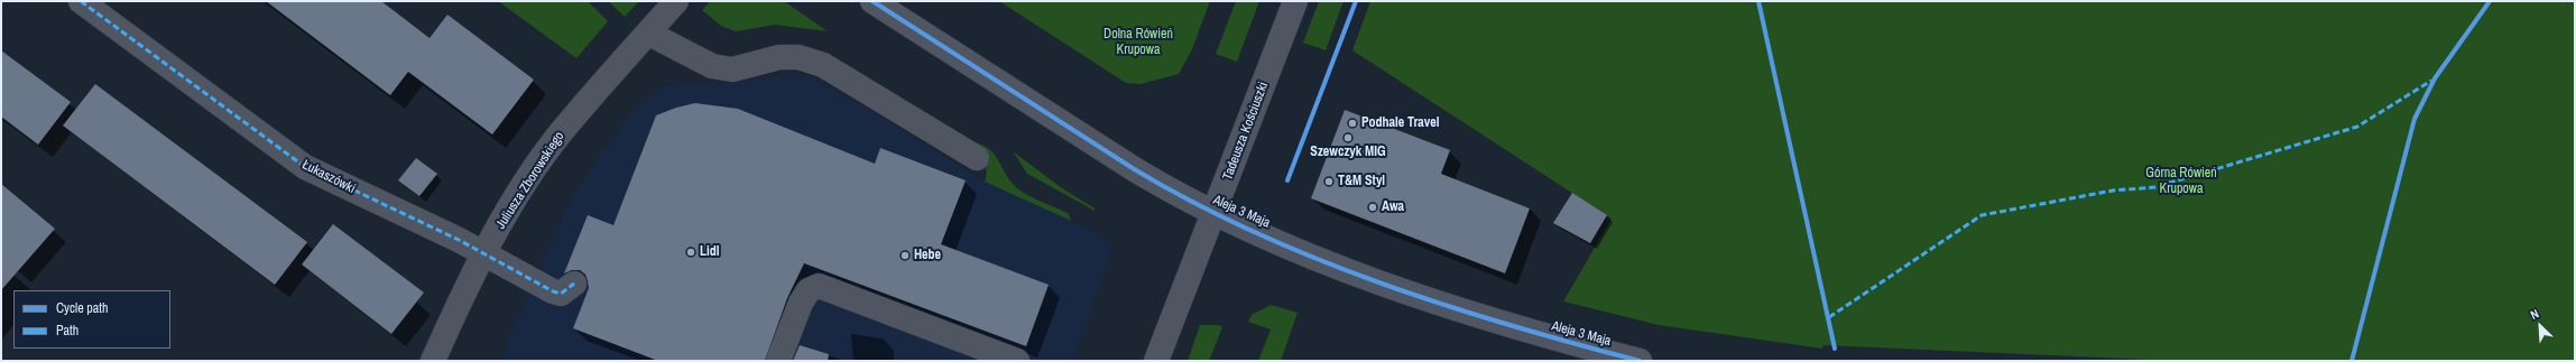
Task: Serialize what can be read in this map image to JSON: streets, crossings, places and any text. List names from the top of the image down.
{
  "streets": {
    "street": [
      "Tadeusza Kościuszki",
      "Łukaszówki",
      "Juliusza Zborowskiego",
      "Aleja 3 Maja"
    ]
  },
  "crossings": [
    ["Tadeusza Kościuszki", "Aleja 3 Maja"],
    ["Łukaszówki", "Juliusza Zborowskiego"]
  ],
  "parks": ["Dolna Rówień Krupowa", "Górna Rówień Krupowa"],
  "places": [
    "Podhale Travel",
    "Szewczyk MIG",
    "T&M Styl",
    "Awa",
    "Lidl",
    "Hebe"
  ],
  "legend": ["Cycle path", "Path"],
  "north": "top left"
}
